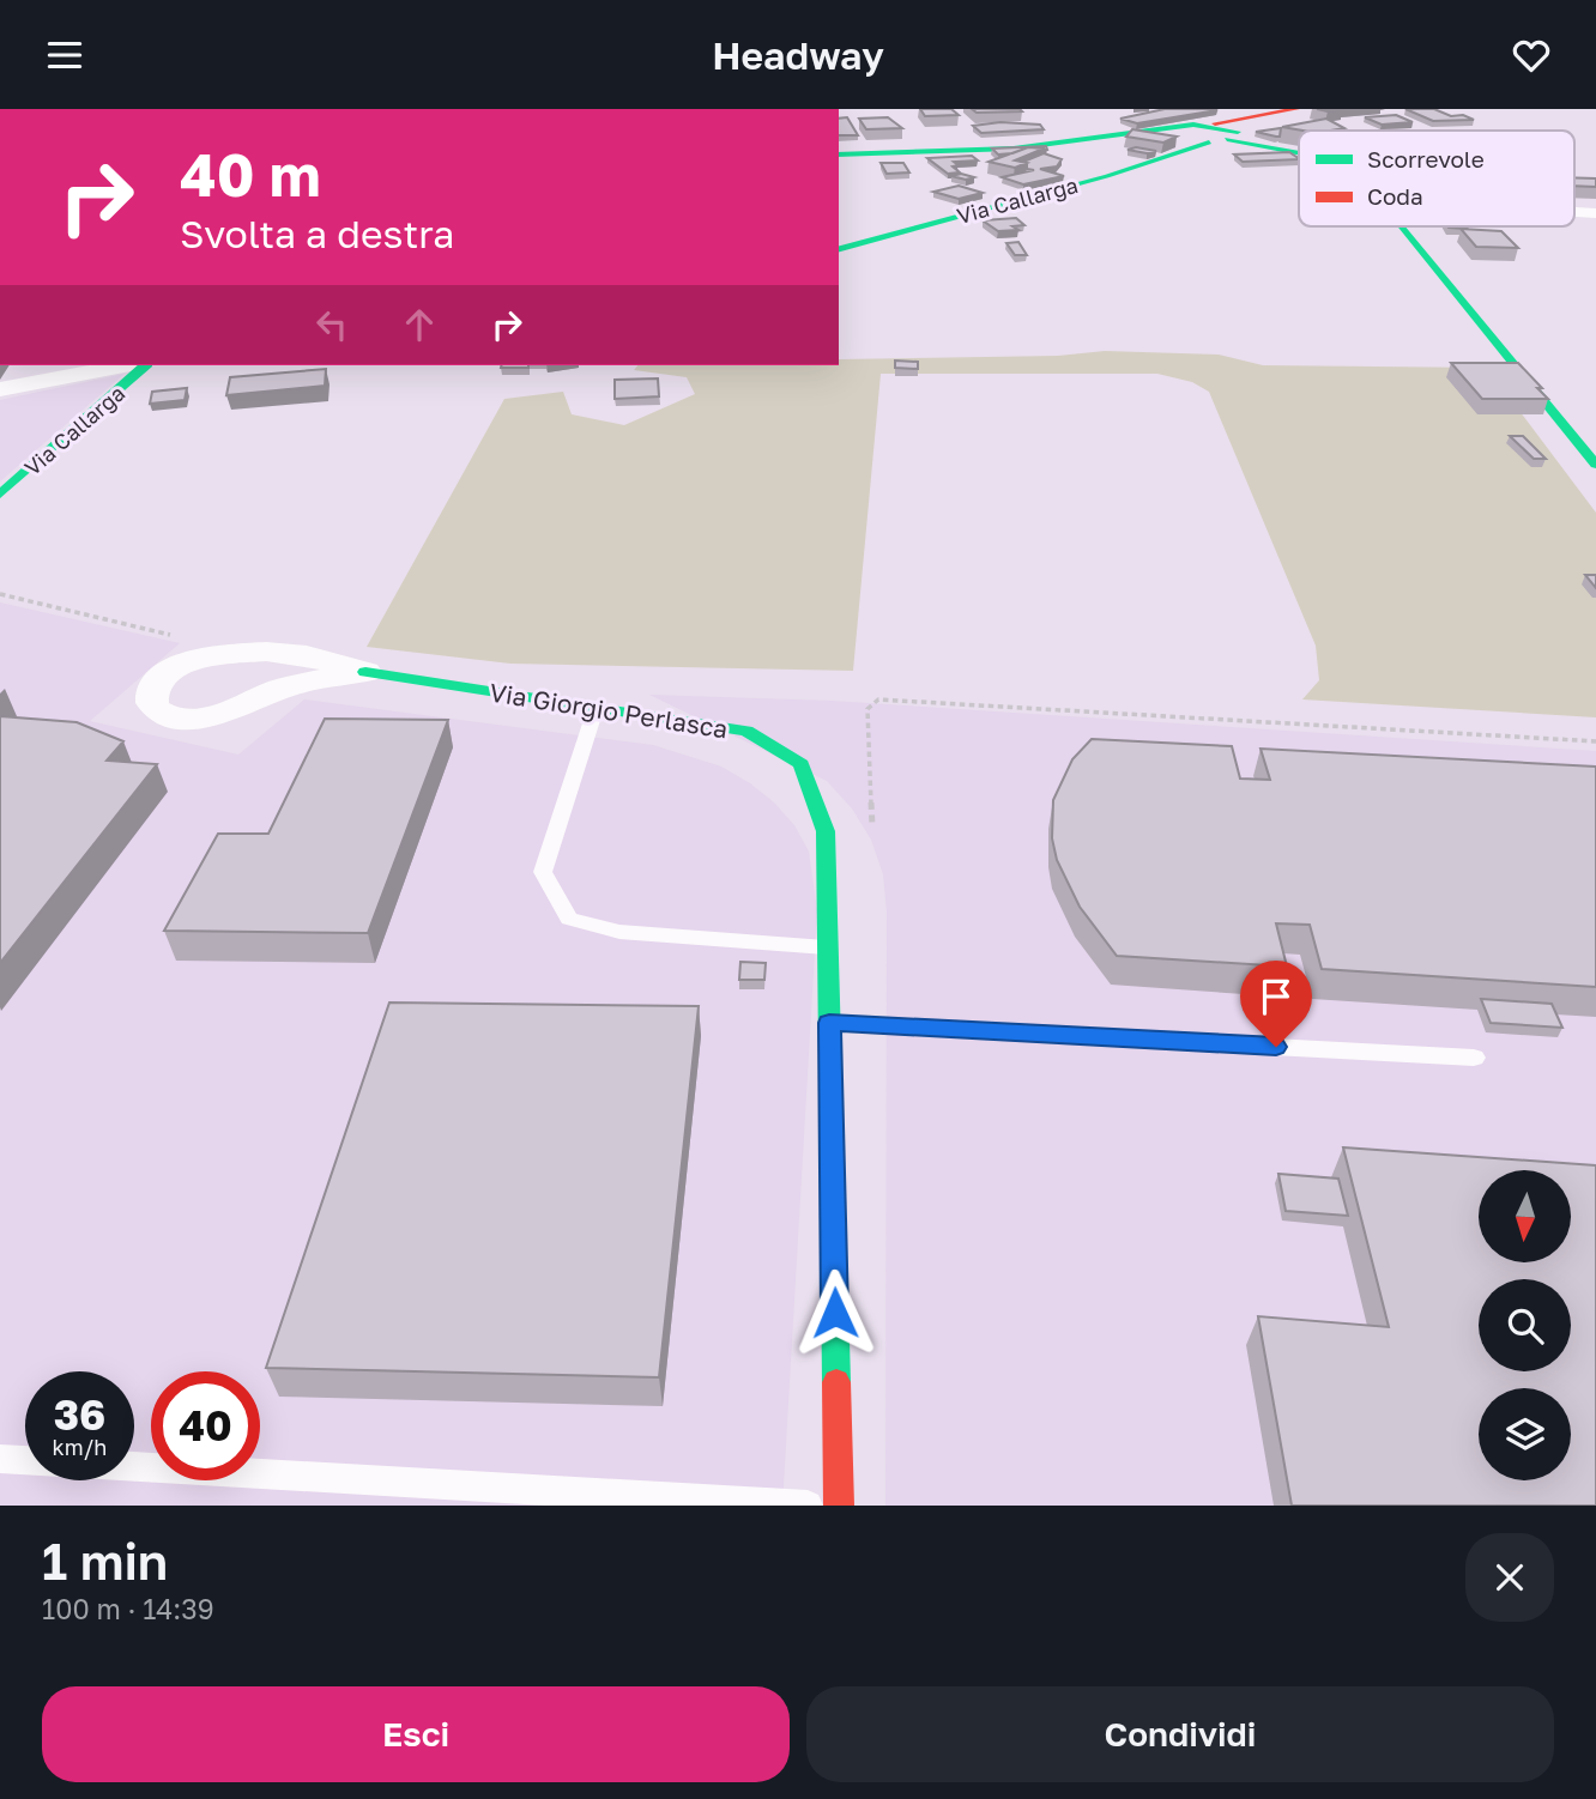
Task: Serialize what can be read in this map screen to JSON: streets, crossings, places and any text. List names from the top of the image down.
{
  "streets": {
    "street": ["Via Callarga", "Via Giorgio Perlasca"]
  },
  "legend": ["Scorrevole", "Coda"],
  "north": "bottom",
  "page": {
    "header": "Headway",
    "turn": ["40 m", "Svolta a destra"],
    "speed": "36 km/h",
    "limit": "40",
    "heading": ["1 min", "100 m · 14:39"],
    "buttons": ["Esci", "Condividi"]
  }
}
